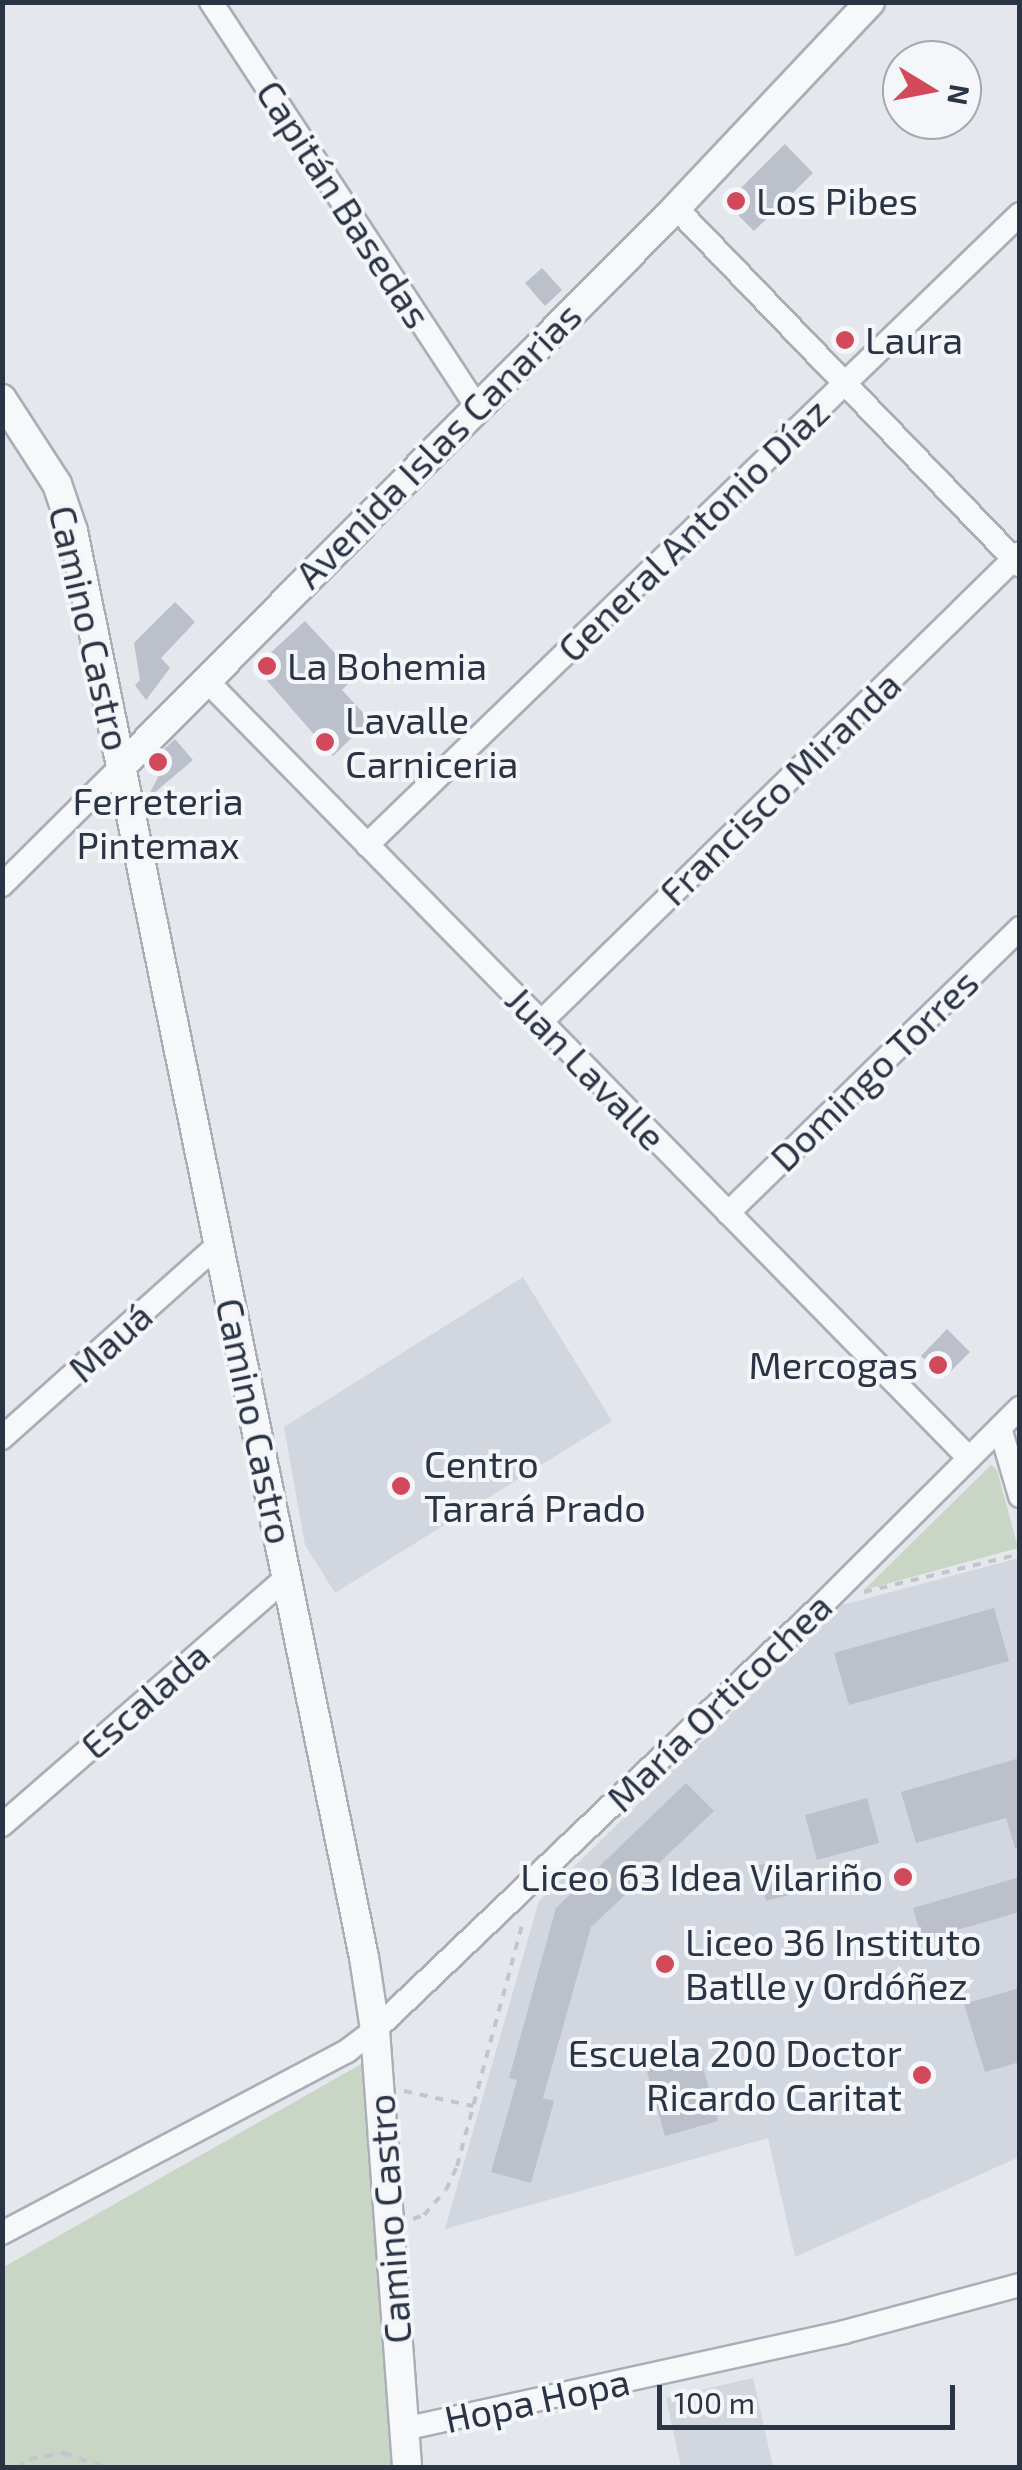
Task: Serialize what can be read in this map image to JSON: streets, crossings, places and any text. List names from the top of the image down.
{
  "streets": {
    "street": [
      "Capitán Basedas",
      "Avenida Islas Canarias",
      "General Antonio Díaz",
      "Camino Castro",
      "Francisco Miranda",
      "Juan Lavalle",
      "Domingo Torres",
      "Mauá",
      "Escalada",
      "María Orticochea",
      "Hopa Hopa"
    ]
  },
  "crossings": [
    ["Capitán Basedas", "Avenida Islas Canarias"],
    ["Avenida Islas Canarias", "Camino Castro"],
    ["Avenida Islas Canarias", "Juan Lavalle"],
    ["General Antonio Díaz", "Juan Lavalle"],
    ["Camino Castro", "Mauá"],
    ["Camino Castro", "Escalada"],
    ["Camino Castro", "María Orticochea"],
    ["Camino Castro", "Hopa Hopa"],
    ["Francisco Miranda", "Juan Lavalle"],
    ["Juan Lavalle", "Domingo Torres"],
    ["Juan Lavalle", "María Orticochea"]
  ],
  "places": [
    "Los Pibes",
    "Laura",
    "La Bohemia",
    "Lavalle Carniceria",
    "Ferreteria Pintemax",
    "Mercogas",
    "Centro Tarará Prado",
    "Liceo 63 Idea Vilariño",
    "Liceo 36 Instituto Batlle y Ordóñez",
    "Escuela 200 Doctor Ricardo Caritat"
  ],
  "scale_bar": "100 m",
  "north": "right"
}
